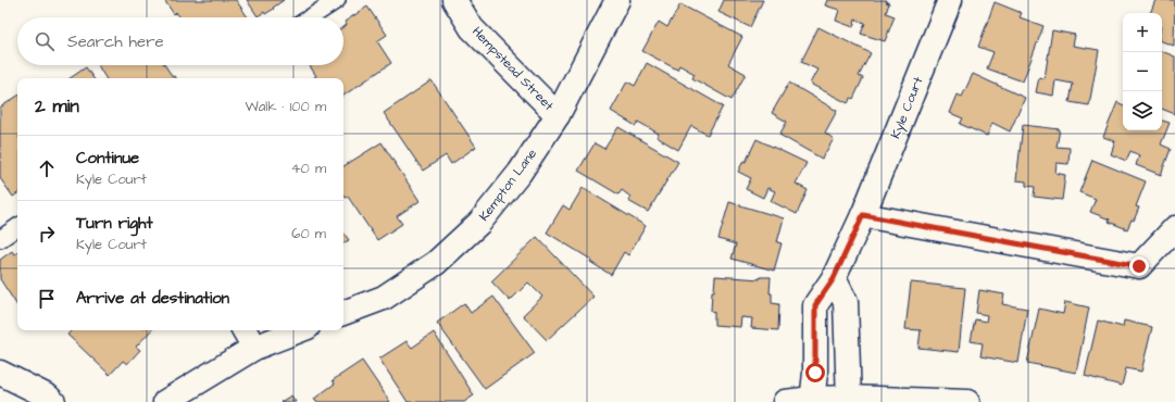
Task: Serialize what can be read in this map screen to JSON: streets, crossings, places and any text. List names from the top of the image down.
{
  "streets": {
    "street": ["Hempstead Street", "Kyle Court", "Kempton Lane"]
  },
  "crossings": [
    ["Hempstead Street", "Kempton Lane"]
  ],
  "page": {
    "map_buttons": ["+", "−"],
    "search": "Search here",
    "heading": ["2 min", "Walk · 100 m"],
    "list": [
      ["Continue", "Kyle Court", "40 m"],
      ["Turn right", "Kyle Court", "60 m"],
      "Arrive at destination"
    ]
  }
}
